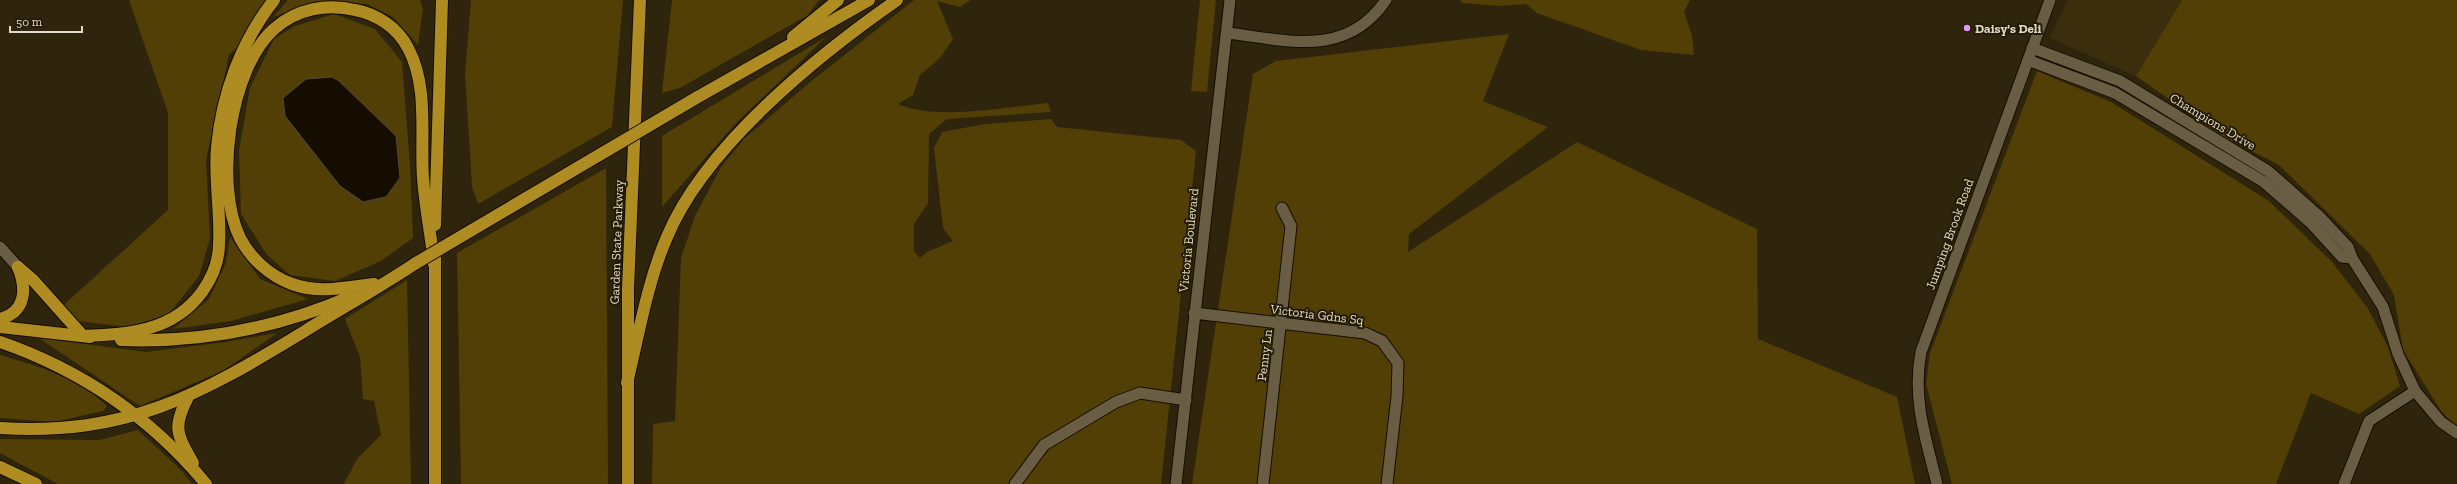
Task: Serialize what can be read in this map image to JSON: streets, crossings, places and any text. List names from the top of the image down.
{
  "streets": {
    "highway": ["Garden State Parkway"],
    "street": [
      "Champions Drive",
      "Jumping Brook Road",
      "Victoria Boulevard",
      "Victoria Gdns Sq",
      "Penny Ln"
    ]
  },
  "crossings": [
    ["Champions Drive", "Jumping Brook Road"],
    ["Victoria Boulevard", "Victoria Gdns Sq"],
    ["Victoria Gdns Sq", "Penny Ln"]
  ],
  "places": ["Daisy's Deli"],
  "scale_bar": "50 m"
}
